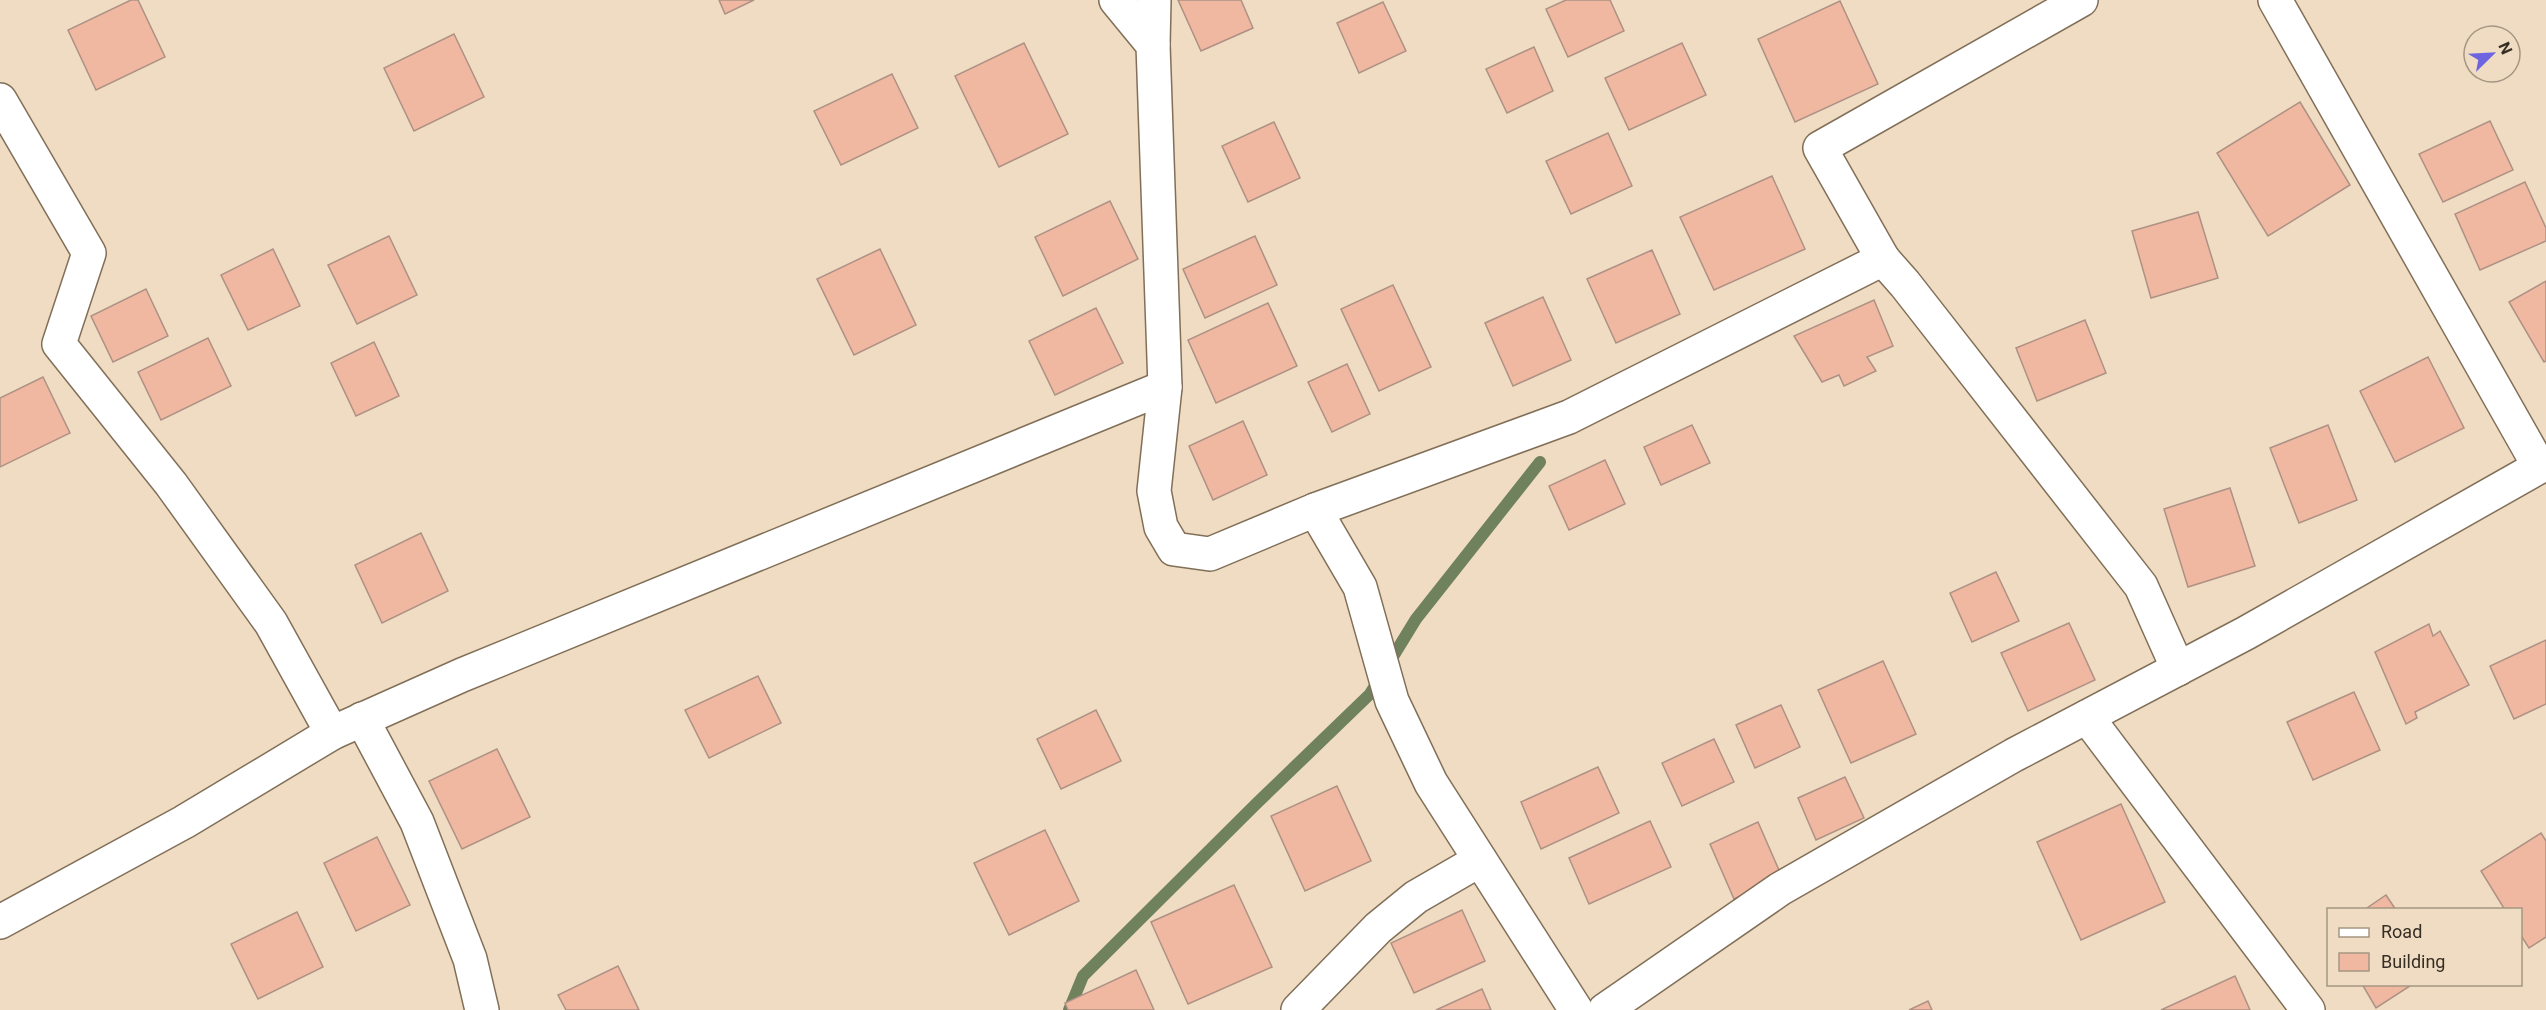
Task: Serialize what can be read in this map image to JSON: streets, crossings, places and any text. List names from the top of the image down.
{
  "legend": ["Road", "Building"],
  "north": "top right"
}
